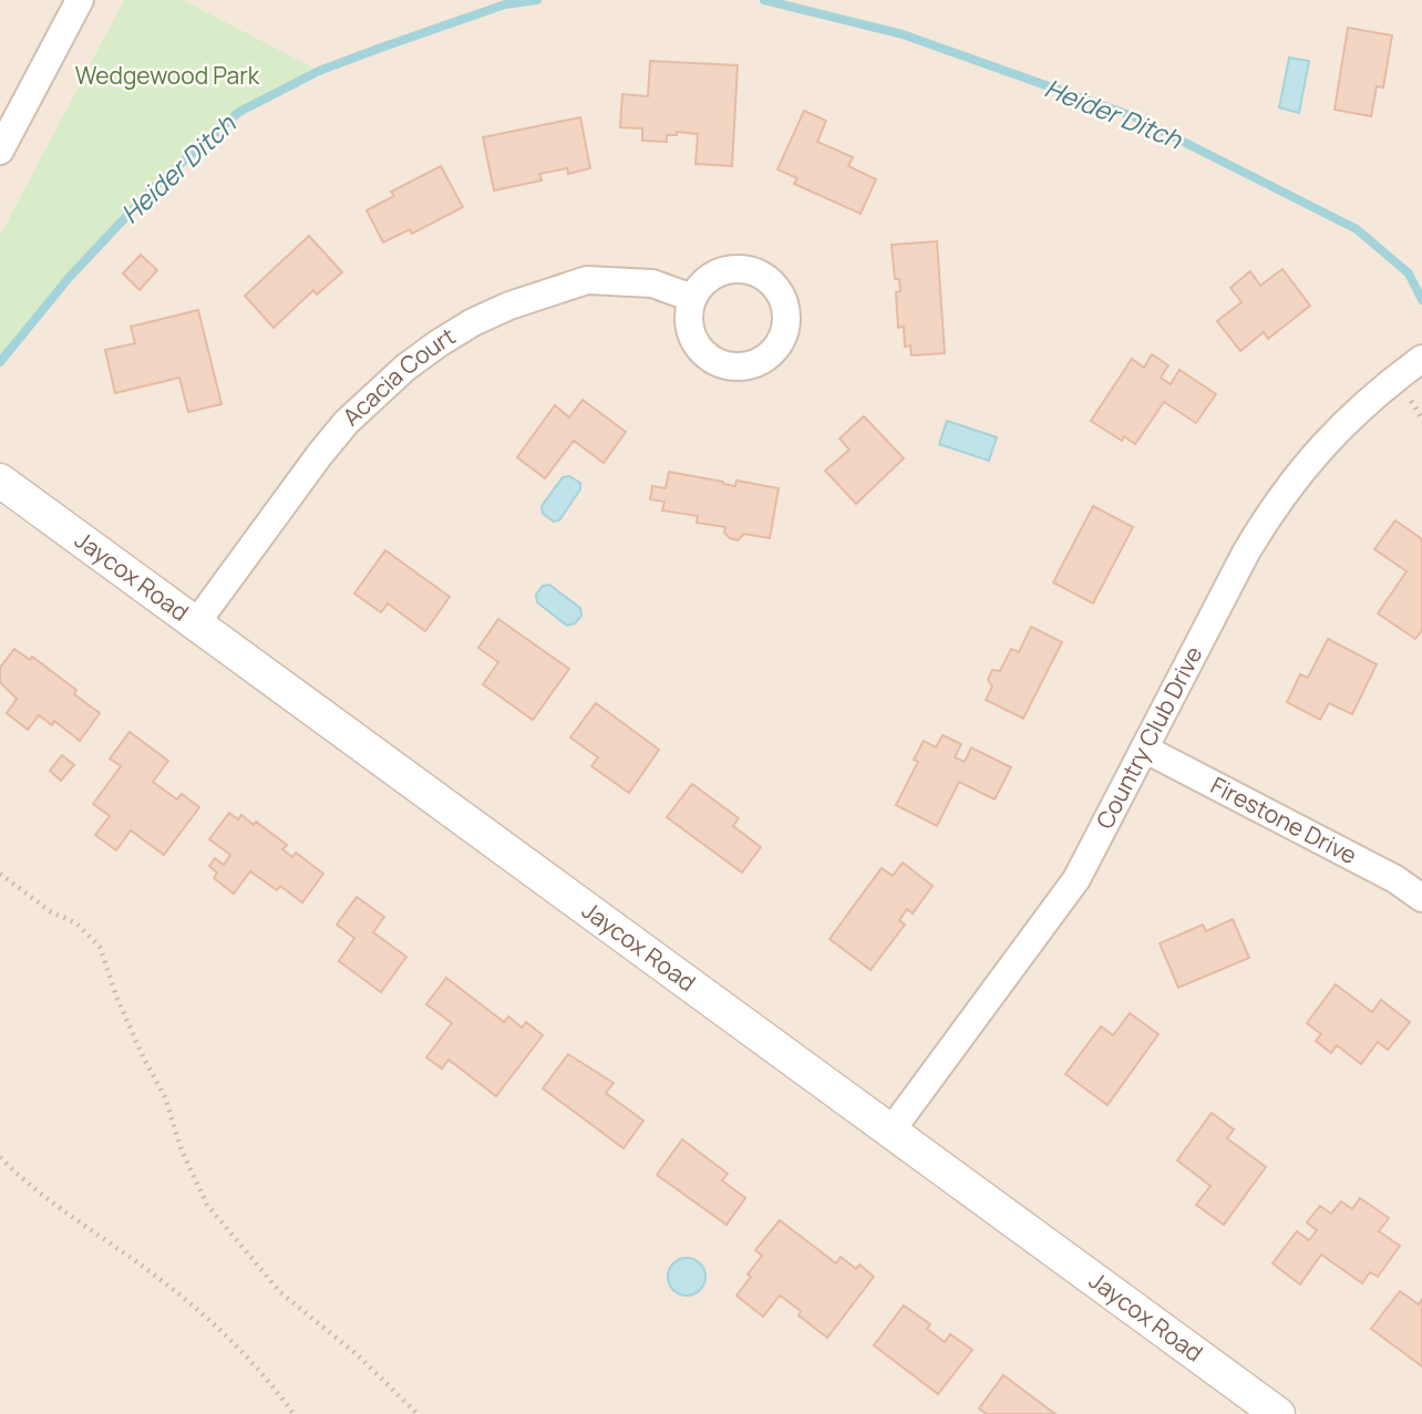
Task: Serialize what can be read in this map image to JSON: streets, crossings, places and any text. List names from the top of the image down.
{
  "streets": {
    "street": [
      "Acacia Court",
      "Jaycox Road",
      "Country Club Drive",
      "Firestone Drive"
    ]
  },
  "crossings": [
    ["Acacia Court", "Jaycox Road"],
    ["Jaycox Road", "Country Club Drive"],
    ["Country Club Drive", "Firestone Drive"]
  ],
  "water": ["Heider Ditch"],
  "parks": ["Wedgewood Park"]
}
